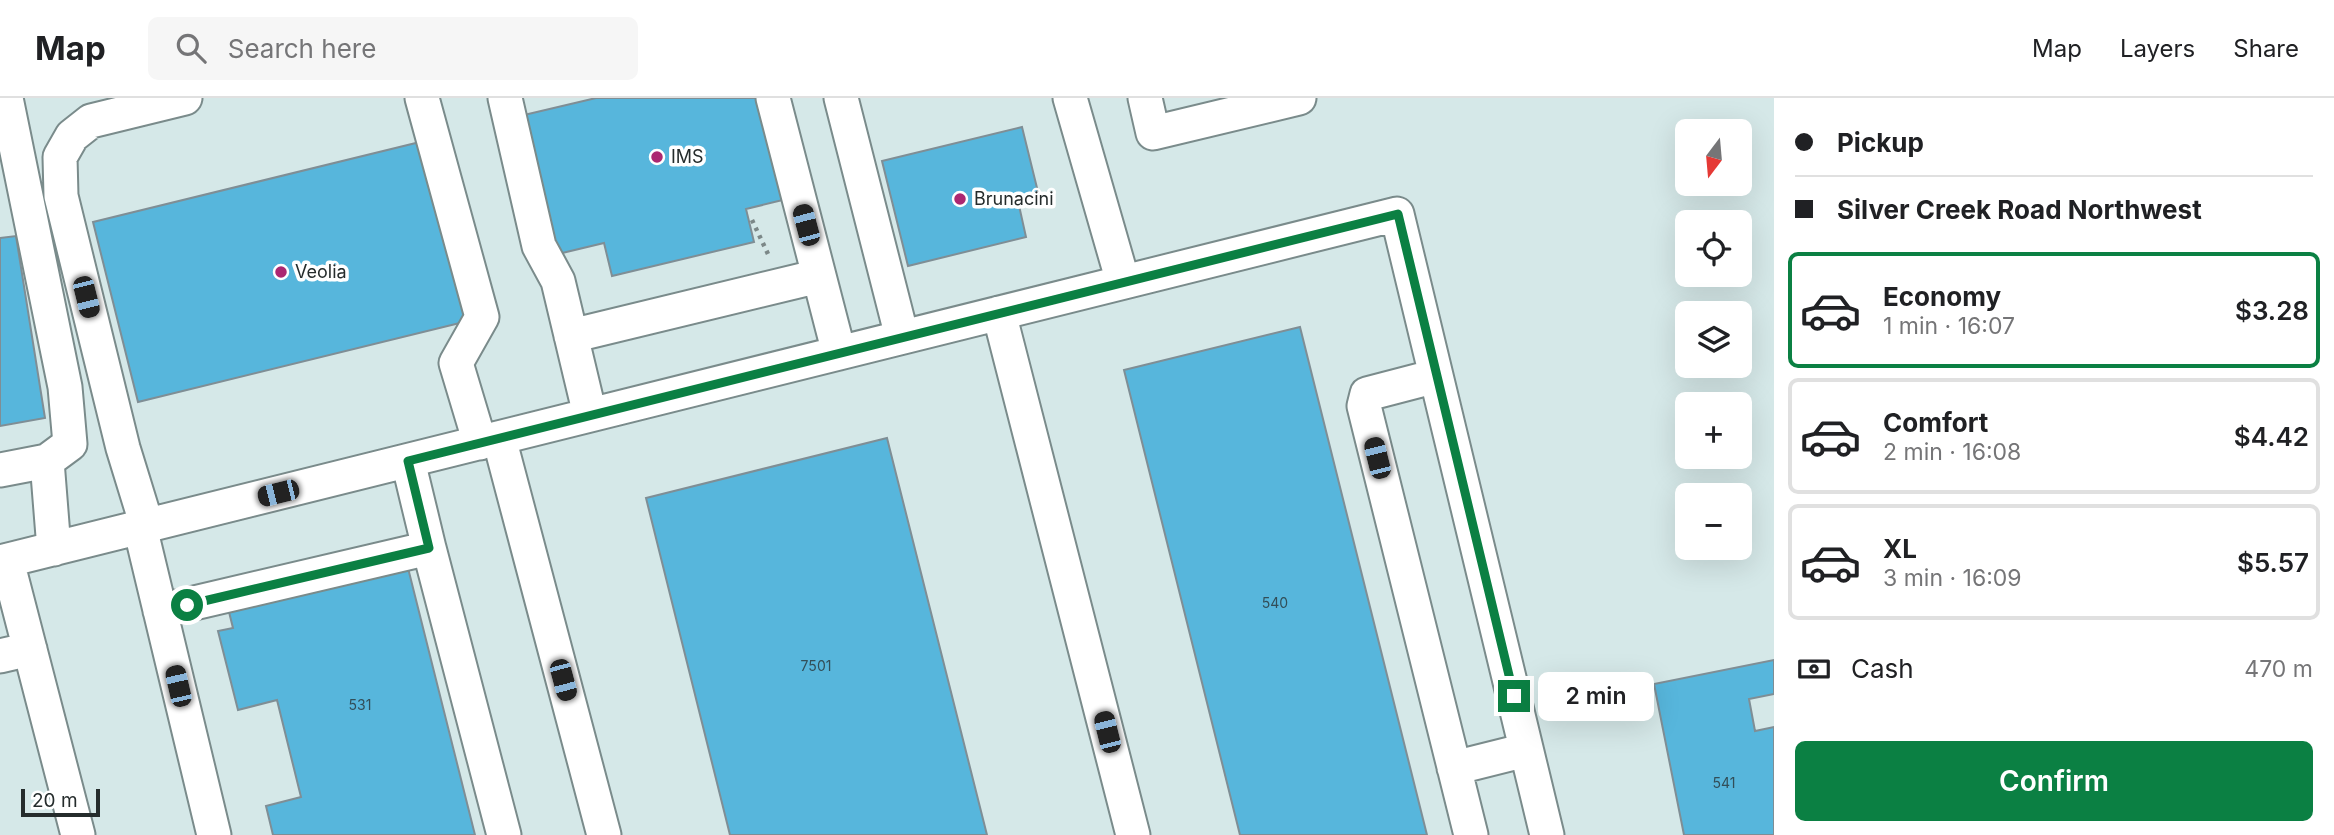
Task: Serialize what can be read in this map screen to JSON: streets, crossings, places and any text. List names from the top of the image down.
{
  "places": ["IMS", "Brunacini", "Veolia"],
  "house_numbers": [
    "540",
    "7501",
    "531",
    "541"
  ],
  "scale_bar": "20 m",
  "north": "bottom",
  "page": {
    "header": "Map",
    "search": "Search here",
    "nav": ["Map", "Layers", "Share"],
    "banner": ["Pickup", "Silver Creek Road Northwest"],
    "map_buttons": ["+", "−"],
    "list": [
      {
        "name": "Economy",
        "note": "1 min · 16:07",
        "value": "$3.28"
      },
      {
        "name": "Comfort",
        "note": "2 min · 16:08",
        "value": "$4.42"
      },
      {
        "name": "XL",
        "note": "3 min · 16:09",
        "value": "$5.57"
      }
    ],
    "pay": ["Cash", "470 m"],
    "bubble": "2 min",
    "buttons": "Confirm",
    "scale": "20 m"
  }
}
